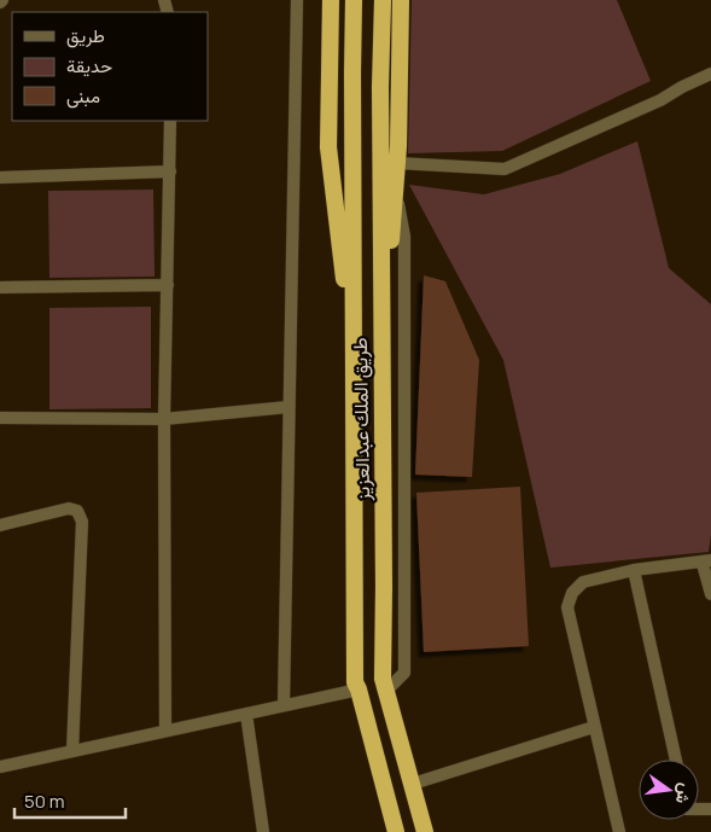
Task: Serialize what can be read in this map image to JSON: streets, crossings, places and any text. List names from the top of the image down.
{
  "streets": {
    "highway": ["طريق الملك عبدالعزيز"]
  },
  "legend": ["طريق", "حديقة", "مبنى"],
  "scale_bar": "50 m",
  "north": "right"
}
